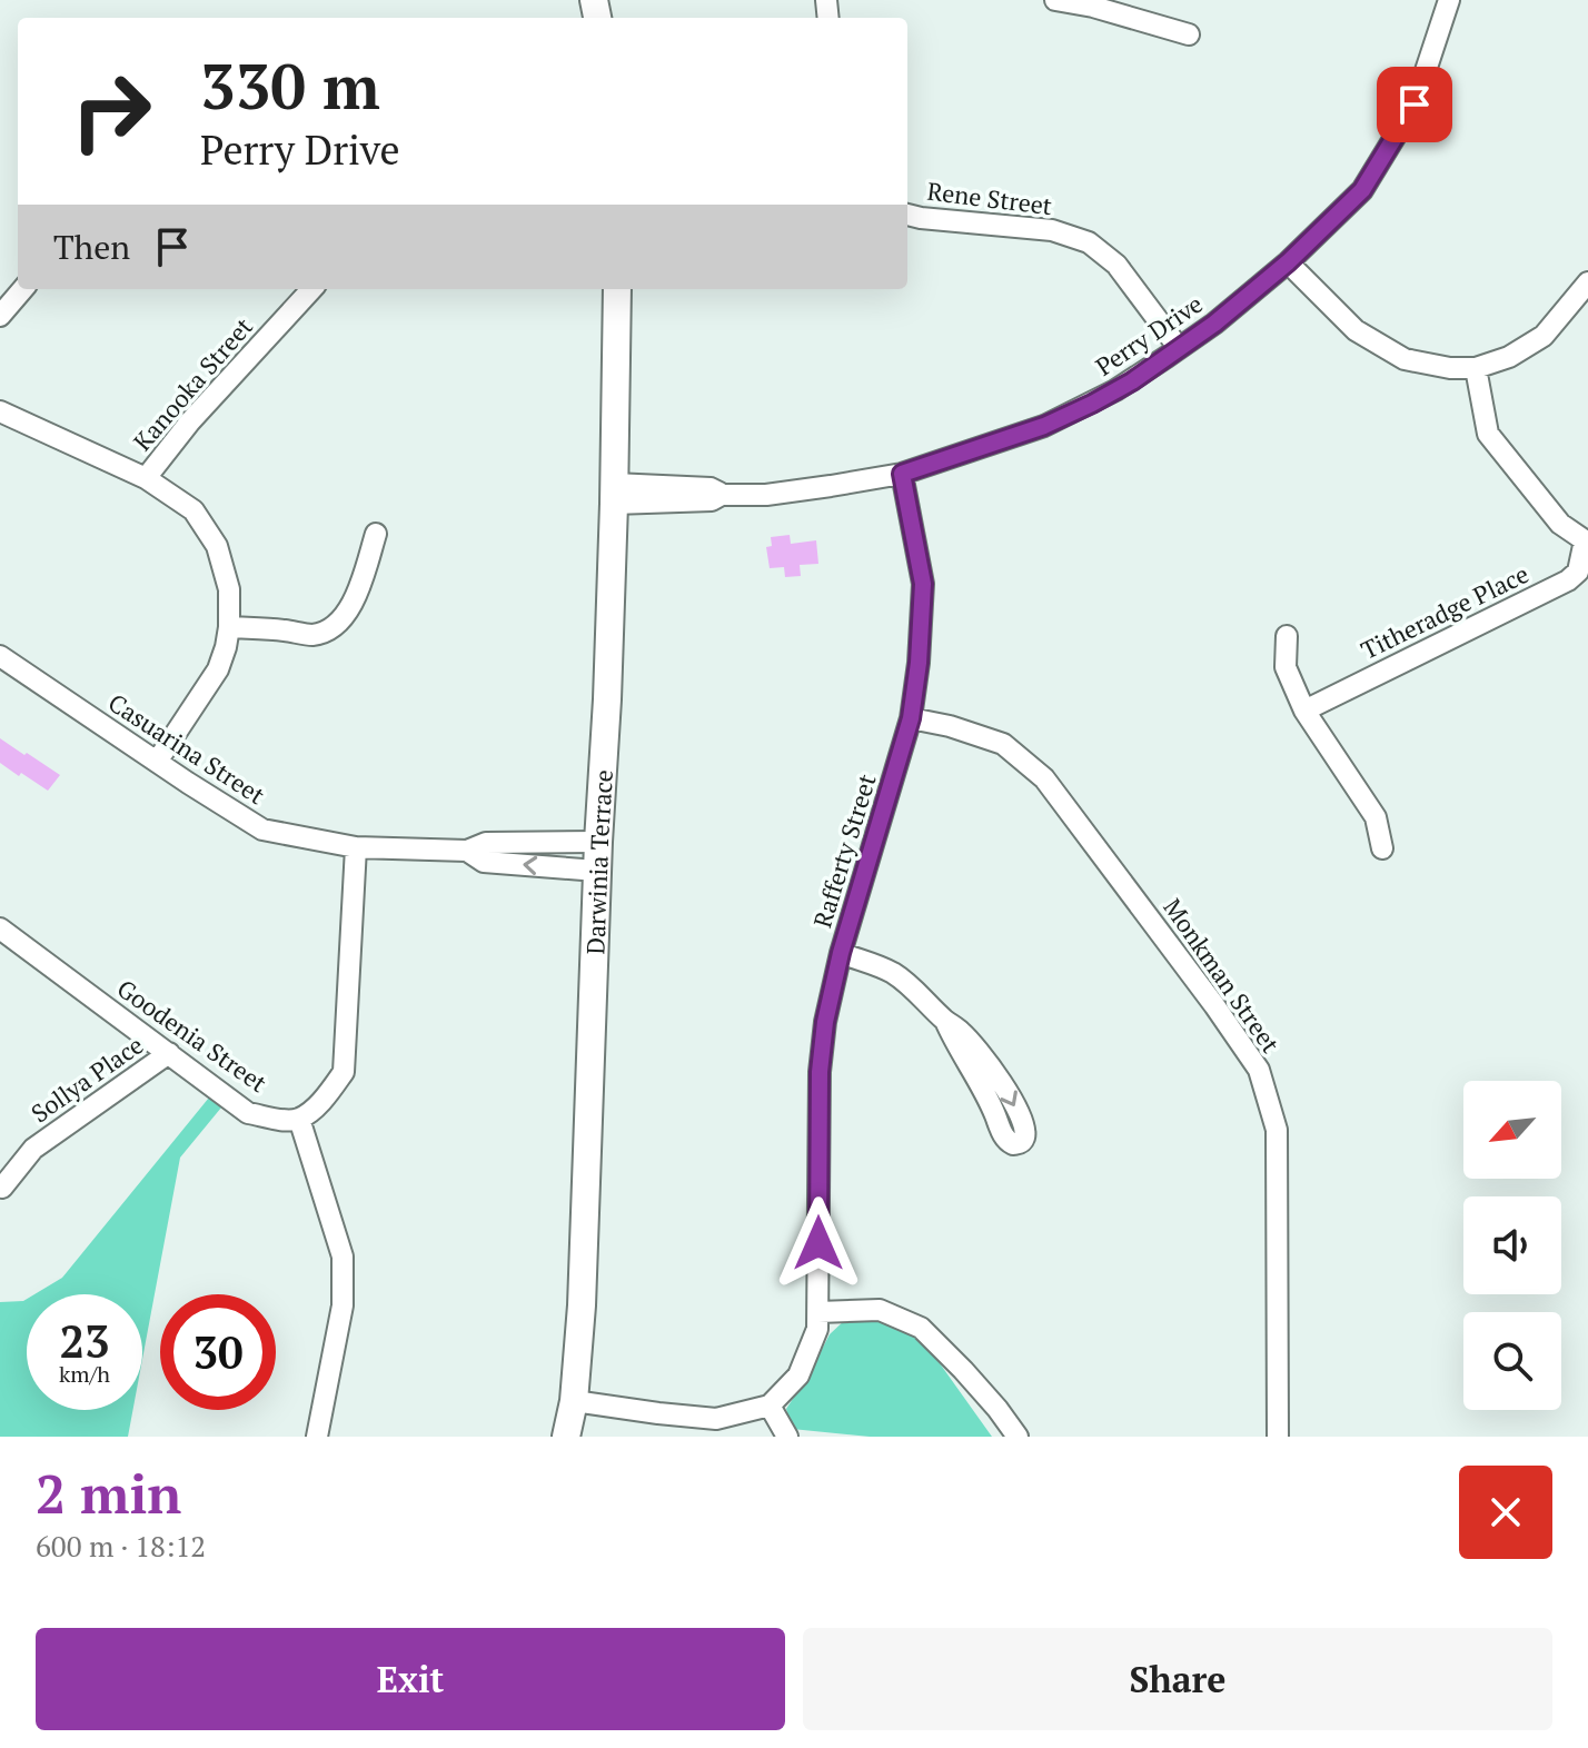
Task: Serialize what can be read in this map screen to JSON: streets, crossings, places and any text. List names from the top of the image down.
{
  "streets": {
    "main road": ["Darwinia Terrace"],
    "street": [
      "Rene Street",
      "Perry Drive",
      "Kanooka Street",
      "Titheradge Place",
      "Casuarina Street",
      "Rafferty Street",
      "Monkman Street",
      "Goodenia Street",
      "Sollya Place"
    ]
  },
  "crossings": [
    ["Rene Street", "Perry Drive"],
    ["Perry Drive", "Rafferty Street"],
    ["Perry Drive", "Darwinia Terrace"],
    ["Casuarina Street", "Darwinia Terrace"],
    ["Rafferty Street", "Monkman Street"],
    ["Goodenia Street", "Sollya Place"]
  ],
  "north": "bottom left",
  "page": {
    "turn": ["330 m", "Perry Drive"],
    "then": "Then",
    "speed": "23 km/h",
    "limit": "30",
    "heading": ["2 min", "600 m · 18:12"],
    "buttons": ["Exit", "Share"]
  }
}
